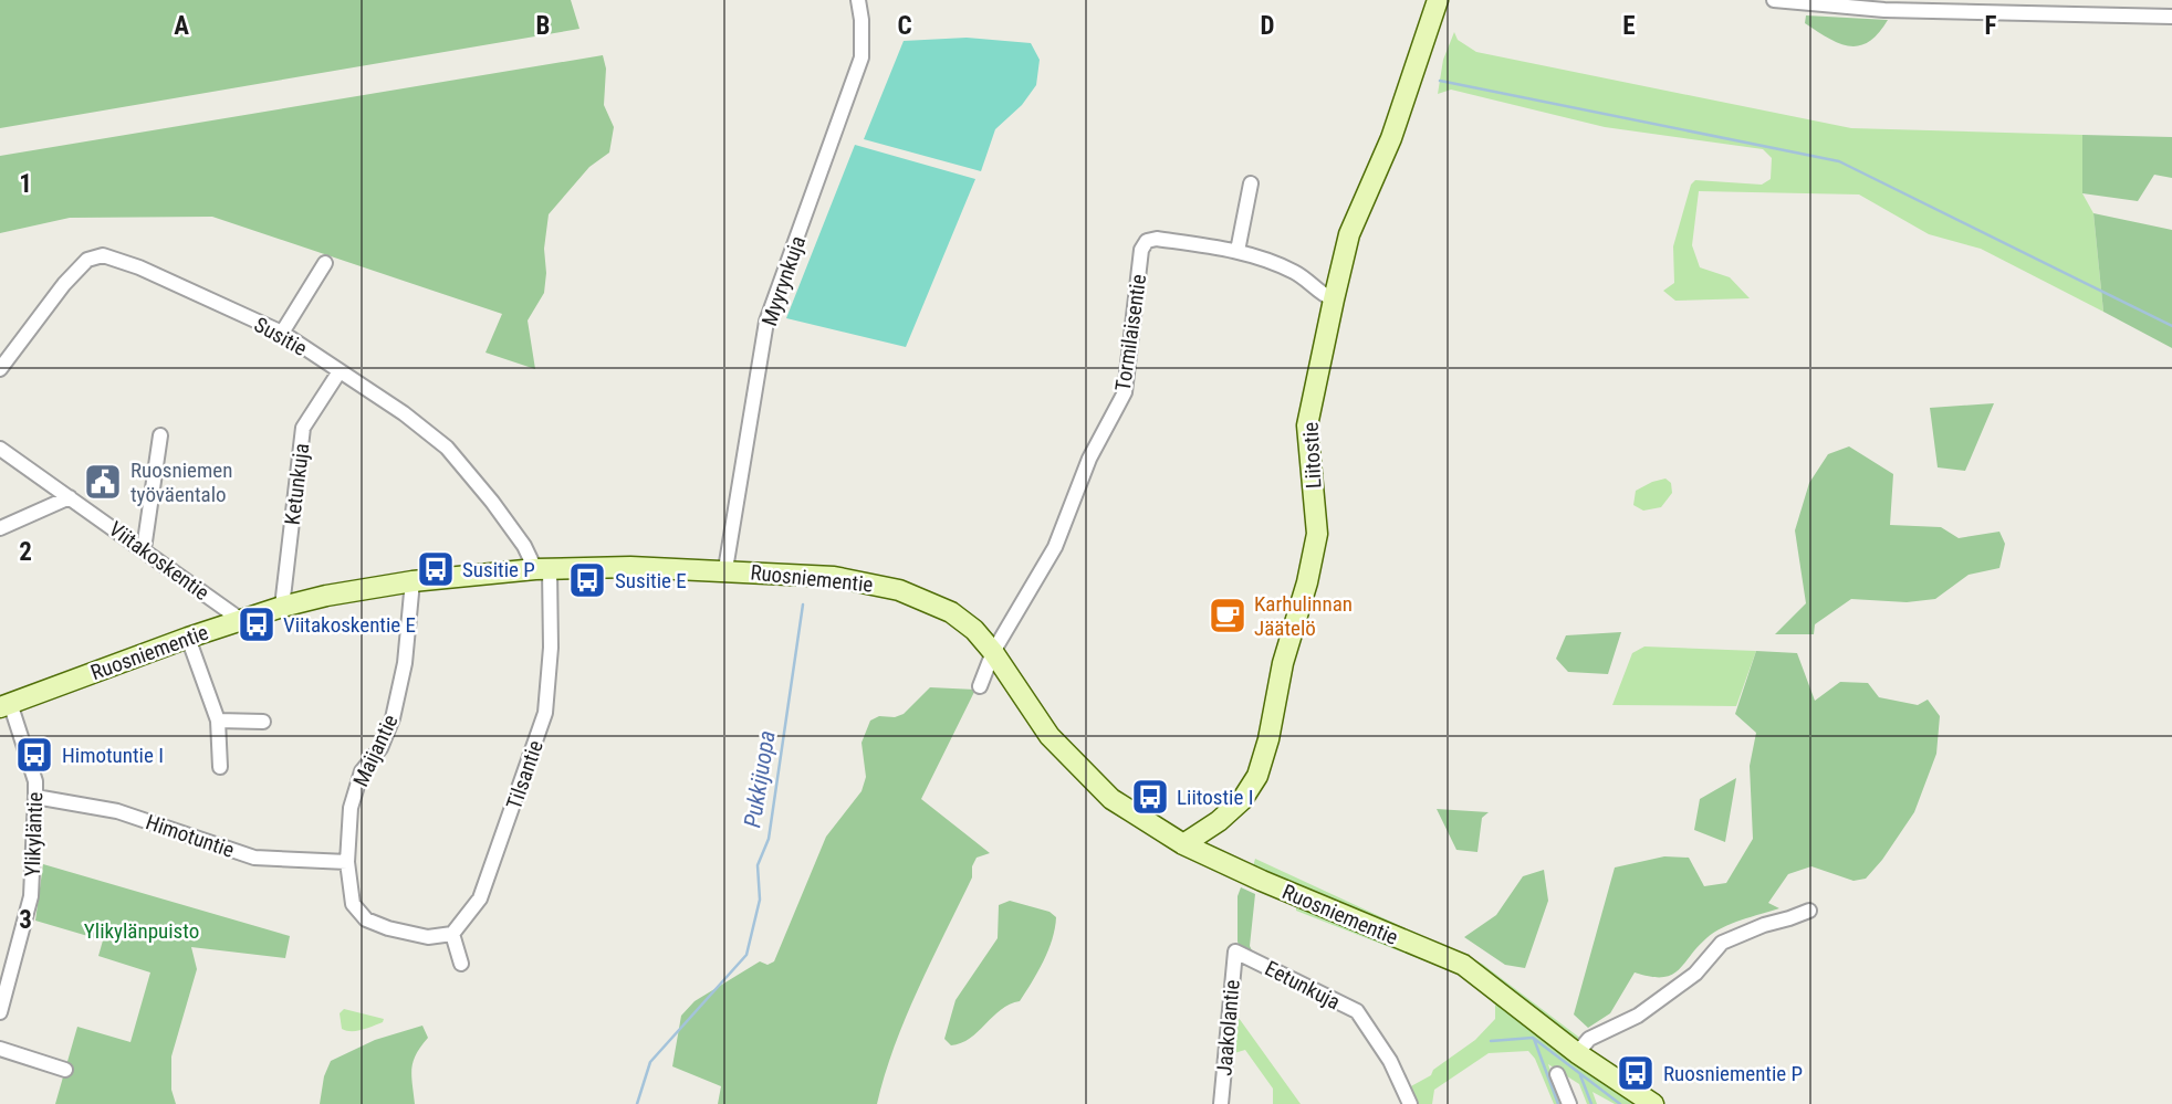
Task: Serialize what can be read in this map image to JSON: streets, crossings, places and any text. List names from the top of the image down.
{
  "streets": {
    "street": [
      "Myyrynkuja",
      "Tormilaisentie",
      "Susitie",
      "Liitostie",
      "Ketunkuja",
      "Viitakoskentie",
      "Ruosniementie",
      "Maijantie",
      "Tilsantie",
      "Ylikyläntie",
      "Himotuntie",
      "Eetunkuja",
      "Jaakolantie"
    ]
  },
  "crossings": [
    ["Myyrynkuja", "Ruosniementie"],
    ["Tormilaisentie", "Liitostie"],
    ["Tormilaisentie", "Ruosniementie"],
    ["Susitie", "Ketunkuja"],
    ["Susitie", "Ruosniementie"],
    ["Susitie", "Tilsantie"],
    ["Liitostie", "Ruosniementie"],
    ["Ketunkuja", "Ruosniementie"],
    ["Viitakoskentie", "Ruosniementie"],
    ["Ruosniementie", "Maijantie"],
    ["Ruosniementie", "Tilsantie"],
    ["Ruosniementie", "Ylikyläntie"],
    ["Maijantie", "Tilsantie"],
    ["Maijantie", "Himotuntie"],
    ["Ylikyläntie", "Himotuntie"],
    ["Eetunkuja", "Jaakolantie"]
  ],
  "water": ["Pukkijuopa"],
  "parks": ["Ylikylänpuisto"],
  "places": {
    "public building": ["Ruosniemen työväentalo"],
    "bus stop": [
      "Susitie P",
      "Susitie E",
      "Viitakoskentie E",
      "Himotuntie I",
      "Liitostie I",
      "Ruosniementie P"
    ],
    "cafe": ["Karhulinnan Jäätelö"]
  },
  "grid": {
    "columns": [
      "A",
      "B",
      "C",
      "D",
      "E",
      "F"
    ],
    "rows": ["1", "2", "3"]
  }
}
